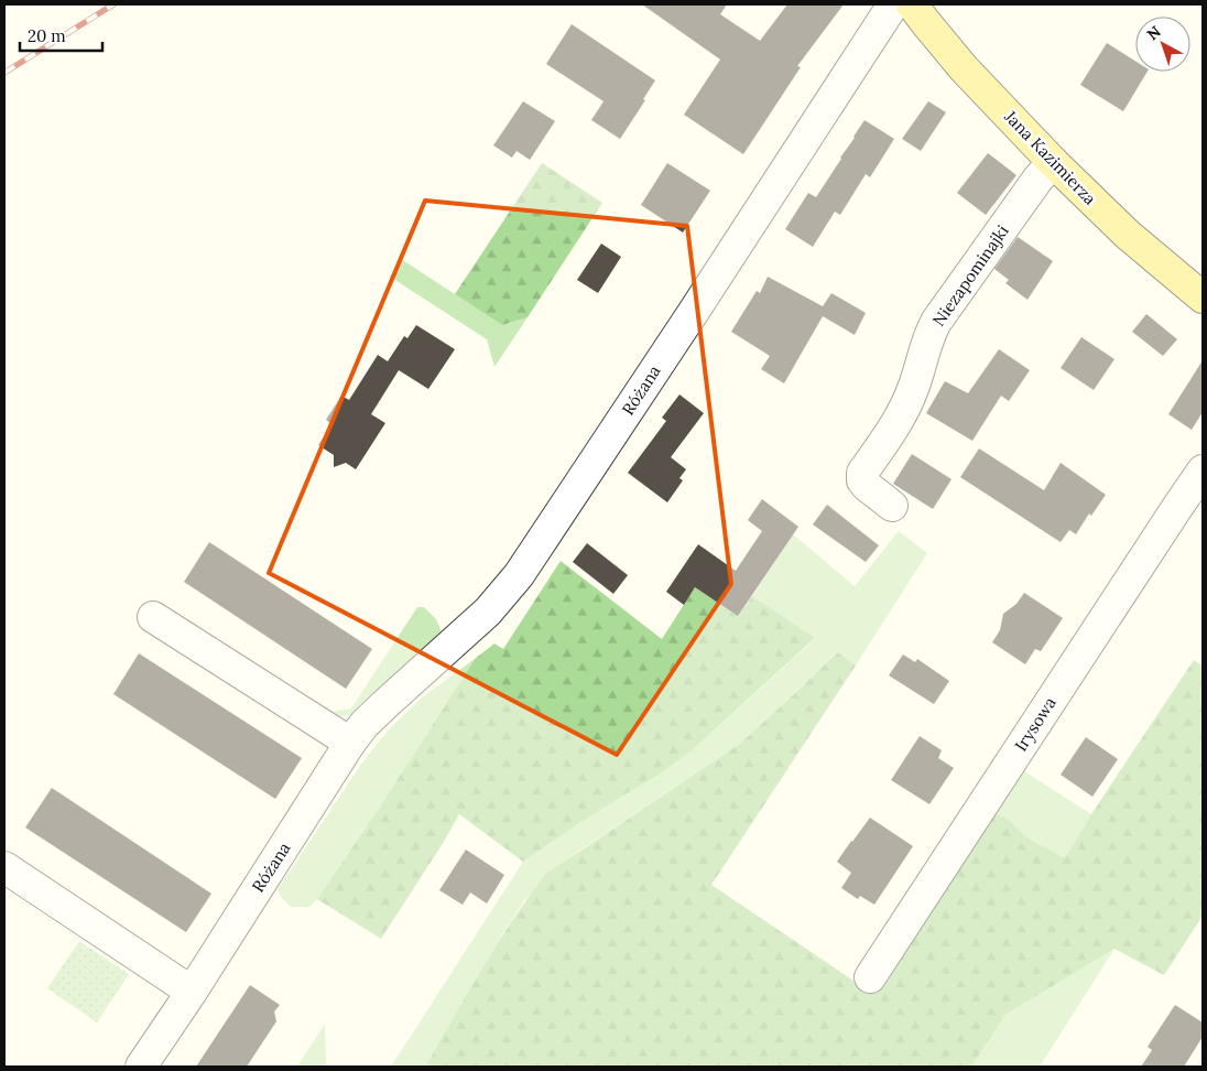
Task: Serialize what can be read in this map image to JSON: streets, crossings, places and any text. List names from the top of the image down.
{
  "streets": {
    "main road": ["Jana Kazimierza"],
    "street": ["Niezapominajki", "Różana", "Irysowa"]
  },
  "crossings": [
    ["Jana Kazimierza", "Niezapominajki"]
  ],
  "scale_bar": "20 m",
  "north": "top left"
}
